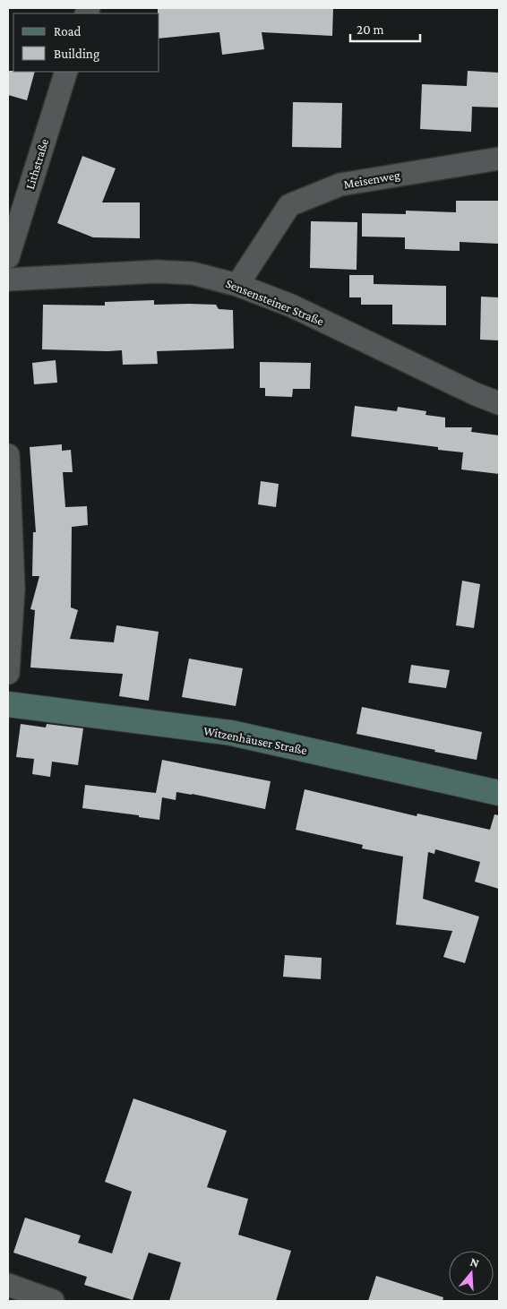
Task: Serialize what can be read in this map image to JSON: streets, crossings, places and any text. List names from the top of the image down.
{
  "streets": {
    "main road": ["Witzenhäuser Straße"],
    "street": ["Lithstraße", "Meisenweg", "Sensensteiner Straße"]
  },
  "crossings": [
    ["Meisenweg", "Sensensteiner Straße"]
  ],
  "legend": ["Road", "Building"],
  "scale_bar": "20 m",
  "north": "top"
}
